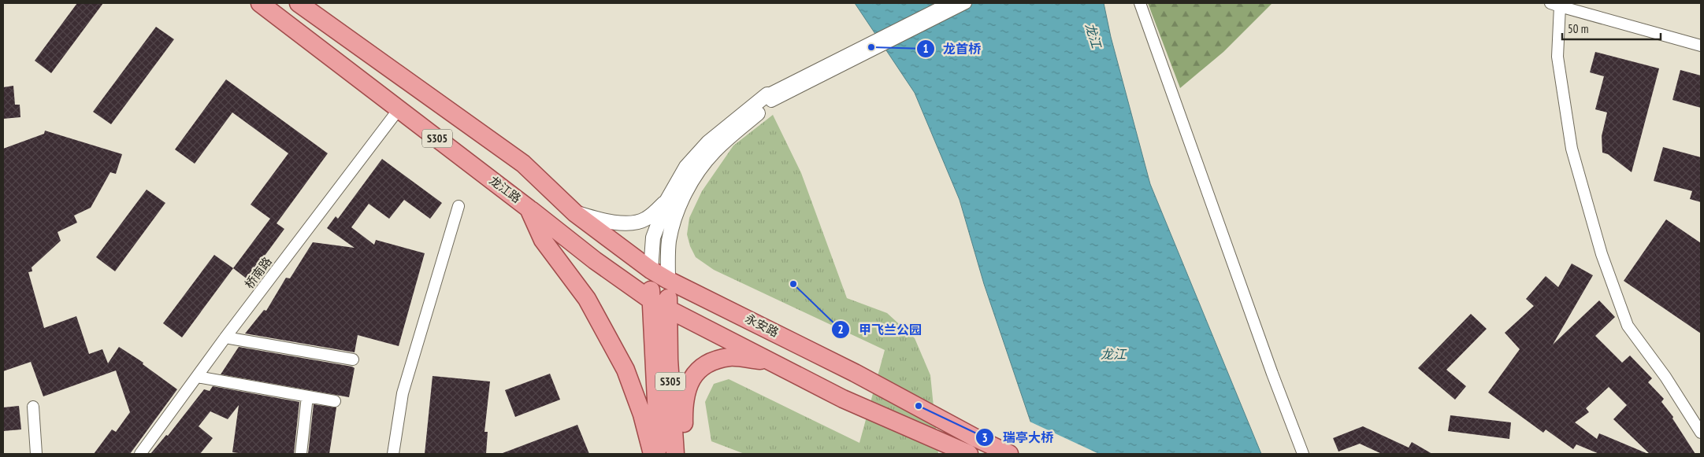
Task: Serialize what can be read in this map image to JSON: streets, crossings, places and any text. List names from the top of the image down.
{
  "streets": {
    "main road": ["S305", "龙江路", "永安路"],
    "street": ["桥南路"]
  },
  "crossings": [
    ["S305", "永安路"],
    ["龙江路", "桥南路"]
  ],
  "water": ["龙江"],
  "places": ["龙首桥", "甲飞兰公园", "瑞亭大桥"],
  "scale_bar": "50 m"
}
